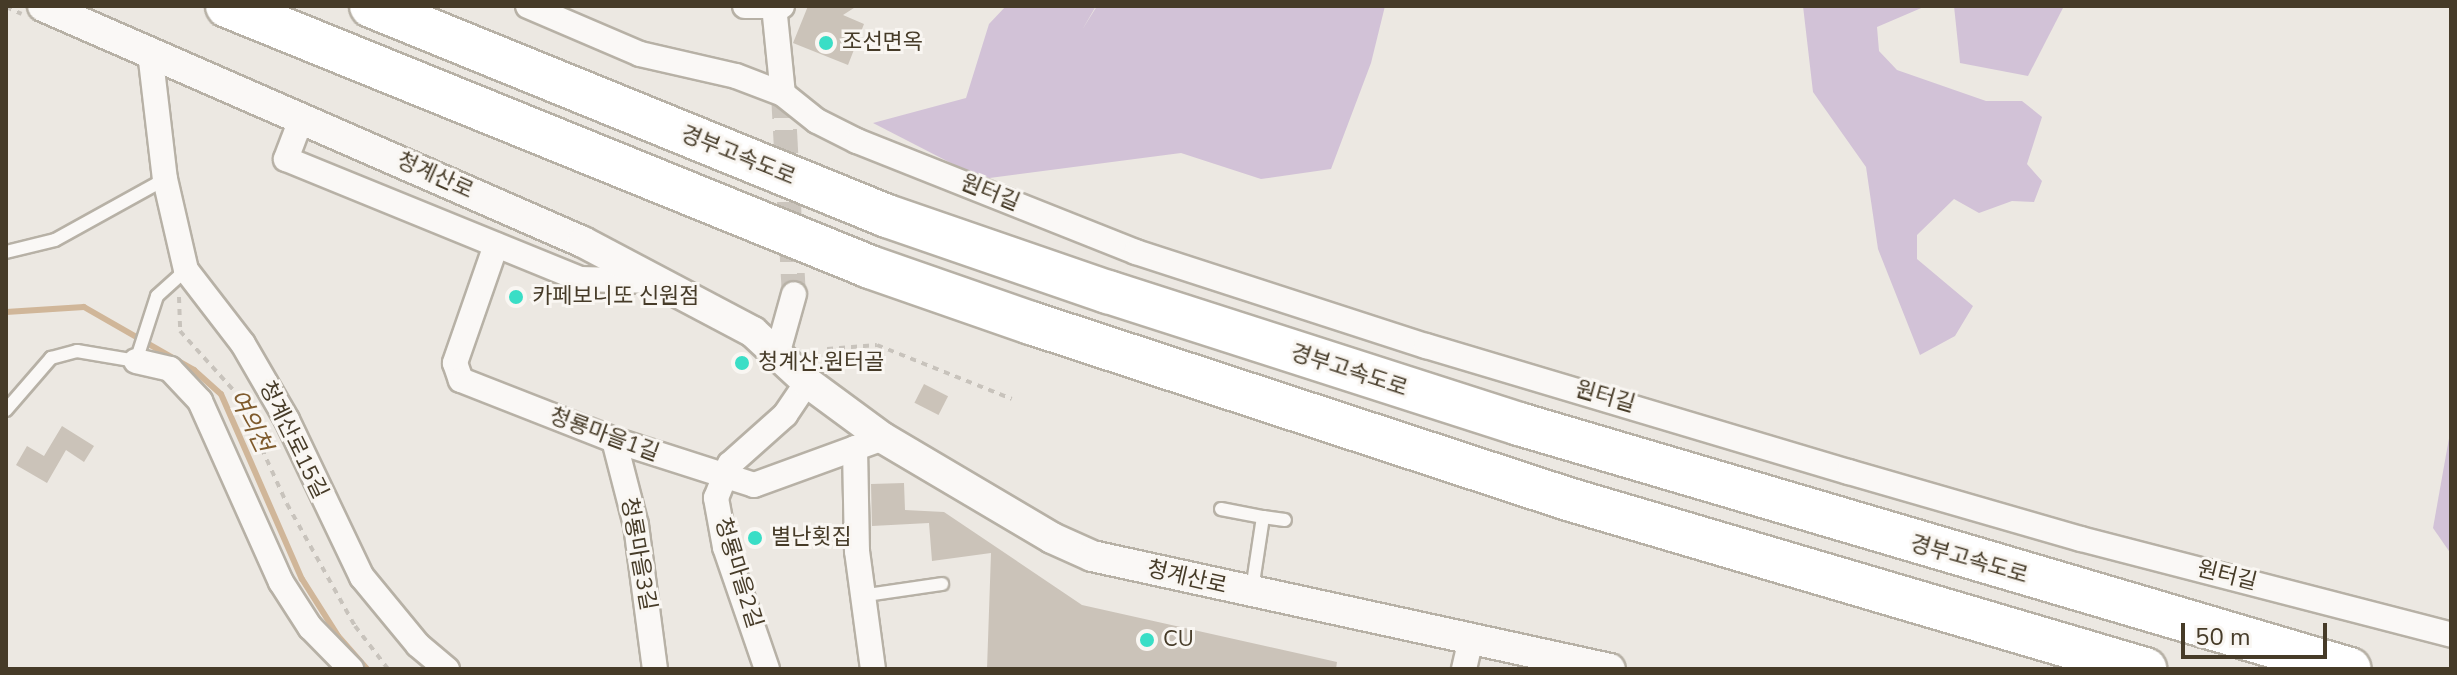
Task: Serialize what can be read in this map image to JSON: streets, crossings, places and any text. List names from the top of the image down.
{
  "streets": {
    "highway": ["경부고속도로"],
    "street": [
      "청계산로",
      "원터길",
      "청룡마을1길",
      "청계산로15길",
      "청룡마을3길",
      "청룡마을2길"
    ]
  },
  "crossings": [
    ["청계산로", "청룡마을1길"],
    ["청계산로", "청계산로15길"],
    ["청룡마을1길", "청룡마을3길"],
    ["청룡마을1길", "청룡마을2길"]
  ],
  "water": ["여의천"],
  "places": [
    "조선면옥",
    "카페보니또 신원점",
    "청계산.원터골",
    "별난횟집",
    "CU"
  ],
  "scale_bar": "50 m"
}
